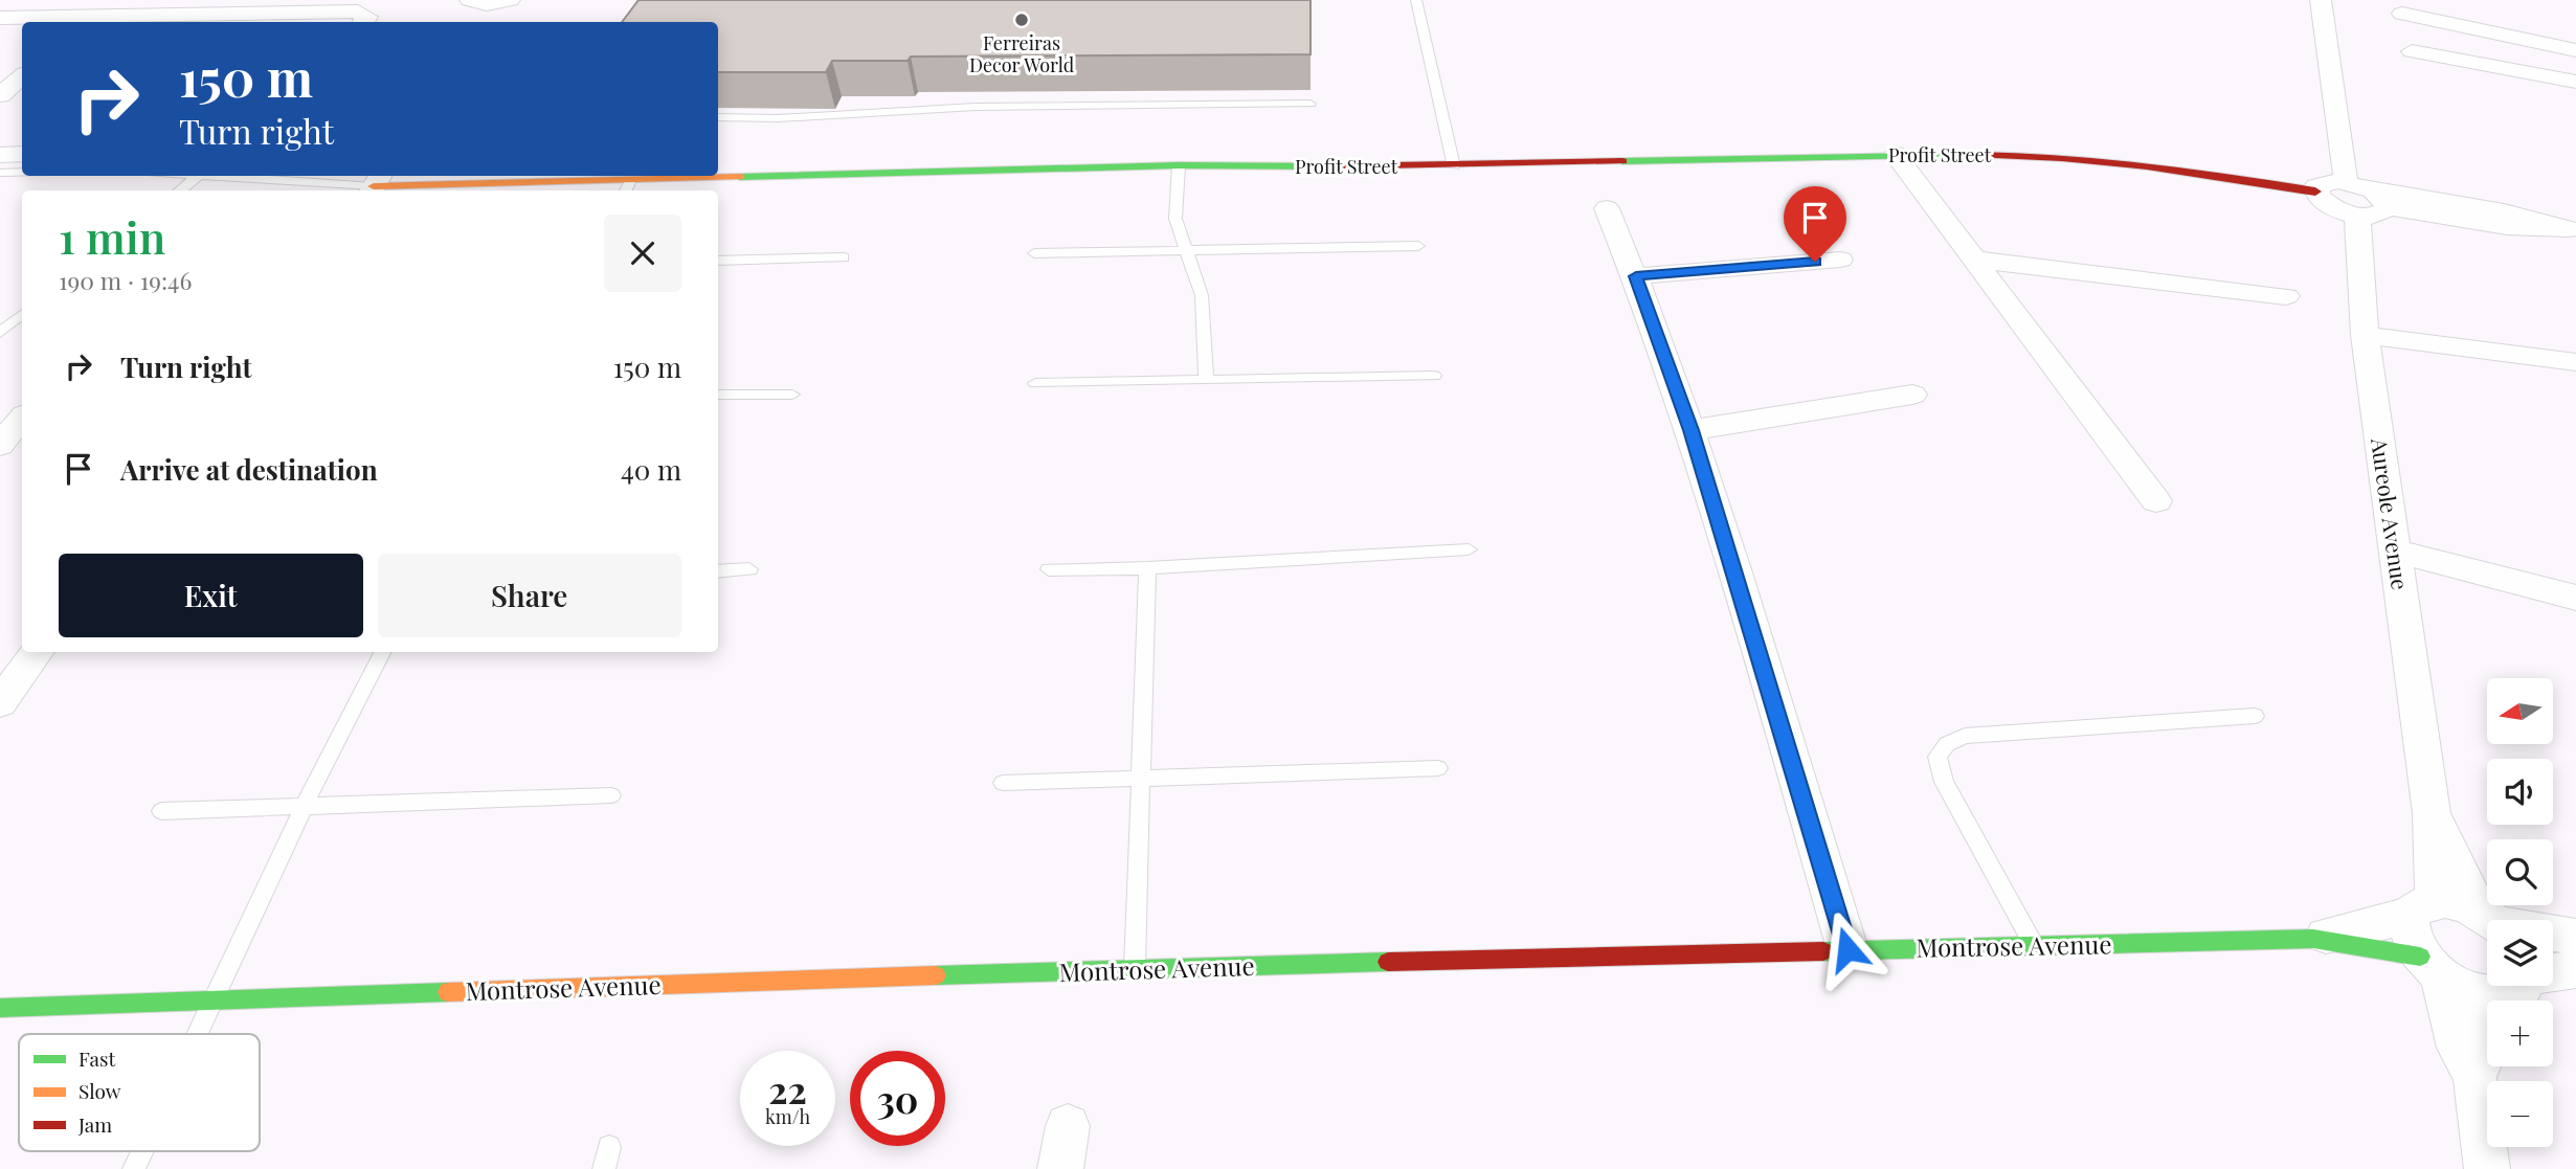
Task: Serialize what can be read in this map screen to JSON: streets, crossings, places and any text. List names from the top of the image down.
{
  "streets": {
    "street": ["Profit Street", "Aureole Avenue", "Montrose Avenue"]
  },
  "crossings": [
    ["Aureole Avenue", "Montrose Avenue"]
  ],
  "places": ["Ferreiras Decor World"],
  "legend": ["Fast", "Slow", "Jam"],
  "north": "left",
  "page": {
    "turn": ["150 m", "Turn right"],
    "heading": ["1 min", "190 m · 19:46"],
    "list": [
      {
        "name": "Turn right",
        "value": "150 m"
      },
      {
        "name": "Arrive at destination",
        "value": "40 m"
      }
    ],
    "buttons": ["Exit", "Share"],
    "map_buttons": ["+", "−"],
    "speed": "22 km/h",
    "limit": "30"
  }
}
